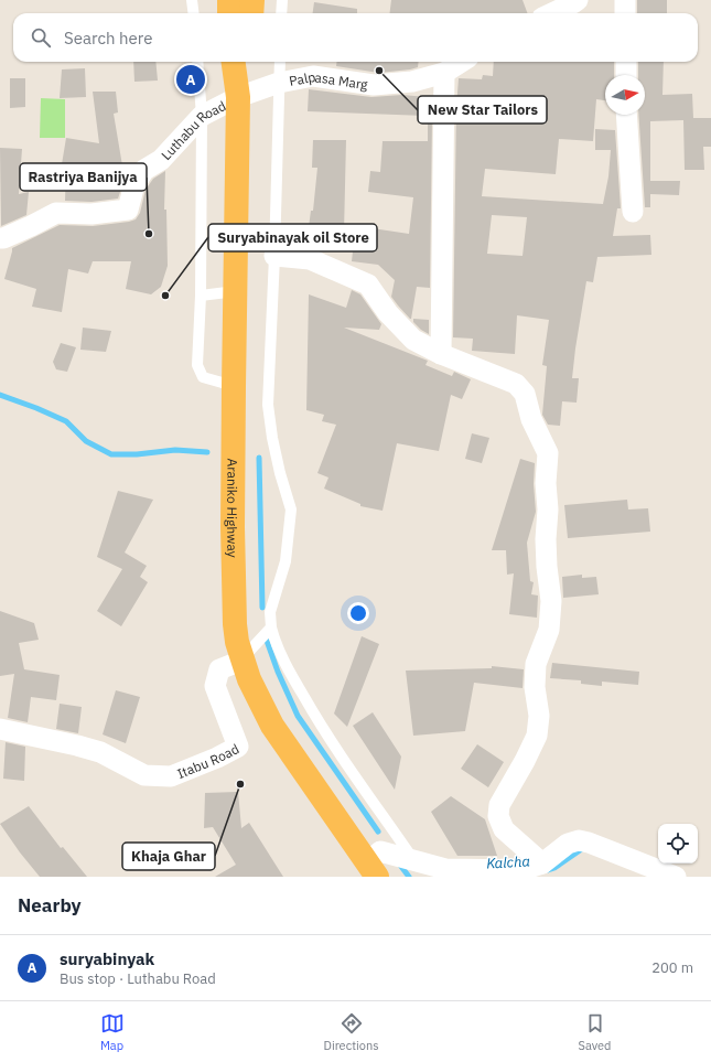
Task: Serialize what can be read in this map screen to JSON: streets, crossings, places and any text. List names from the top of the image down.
{
  "streets": {
    "highway": ["Araniko Highway"],
    "street": ["Palpasa Marg", "Luthabu Road", "Itabu Road"]
  },
  "crossings": [
    ["Palpasa Marg", "Luthabu Road"],
    ["Palpasa Marg", "Araniko Highway"],
    ["Luthabu Road", "Araniko Highway"],
    ["Araniko Highway", "Itabu Road"]
  ],
  "water": ["Kalcha"],
  "places": [
    "New Star Tailors",
    "Rastriya Banijya",
    "Suryabinayak oil Store",
    "Khaja Ghar"
  ],
  "north": "right",
  "page": {
    "search": "Search here",
    "pins": "A",
    "heading": "Nearby",
    "list": [
      {
        "mark": "A",
        "name": "suryabinyak",
        "note": "Bus stop · Luthabu Road",
        "value": "200 m"
      }
    ],
    "nav": ["Map", "Directions", "Saved"]
  }
}
